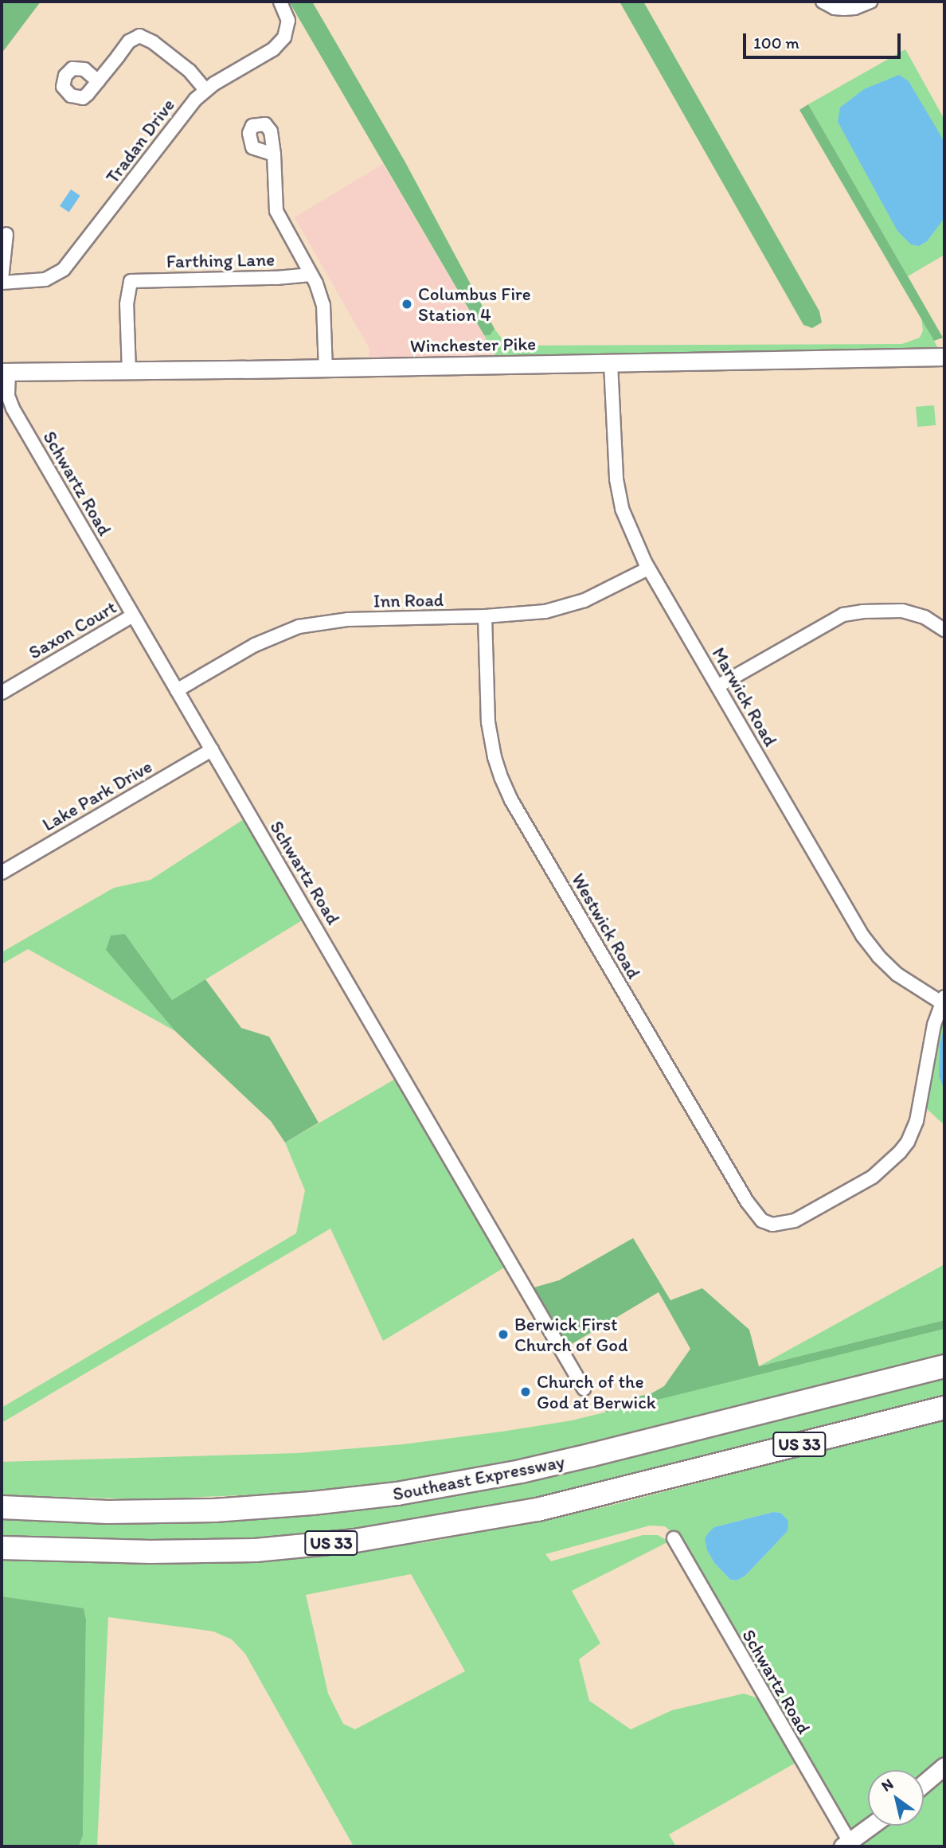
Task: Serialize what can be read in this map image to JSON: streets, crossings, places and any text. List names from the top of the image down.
{
  "streets": {
    "highway": ["US 33", "Southeast Expressway"],
    "main road": ["Winchester Pike"],
    "street": [
      "Tradan Drive",
      "Farthing Lane",
      "Schwartz Road",
      "Inn Road",
      "Saxon Court",
      "Marwick Road",
      "Lake Park Drive",
      "Westwick Road"
    ]
  },
  "crossings": [
    ["Farthing Lane", "Winchester Pike"],
    ["Winchester Pike", "Schwartz Road"],
    ["Winchester Pike", "Marwick Road"],
    ["Schwartz Road", "Inn Road"],
    ["Schwartz Road", "Saxon Court"],
    ["Schwartz Road", "Lake Park Drive"],
    ["Inn Road", "Marwick Road"],
    ["Inn Road", "Westwick Road"],
    ["Marwick Road", "Westwick Road"]
  ],
  "places": ["Columbus Fire Station 4", "Berwick First Church of God", "Church of the God at Berwick"],
  "scale_bar": "100 m",
  "north": "top left"
}
